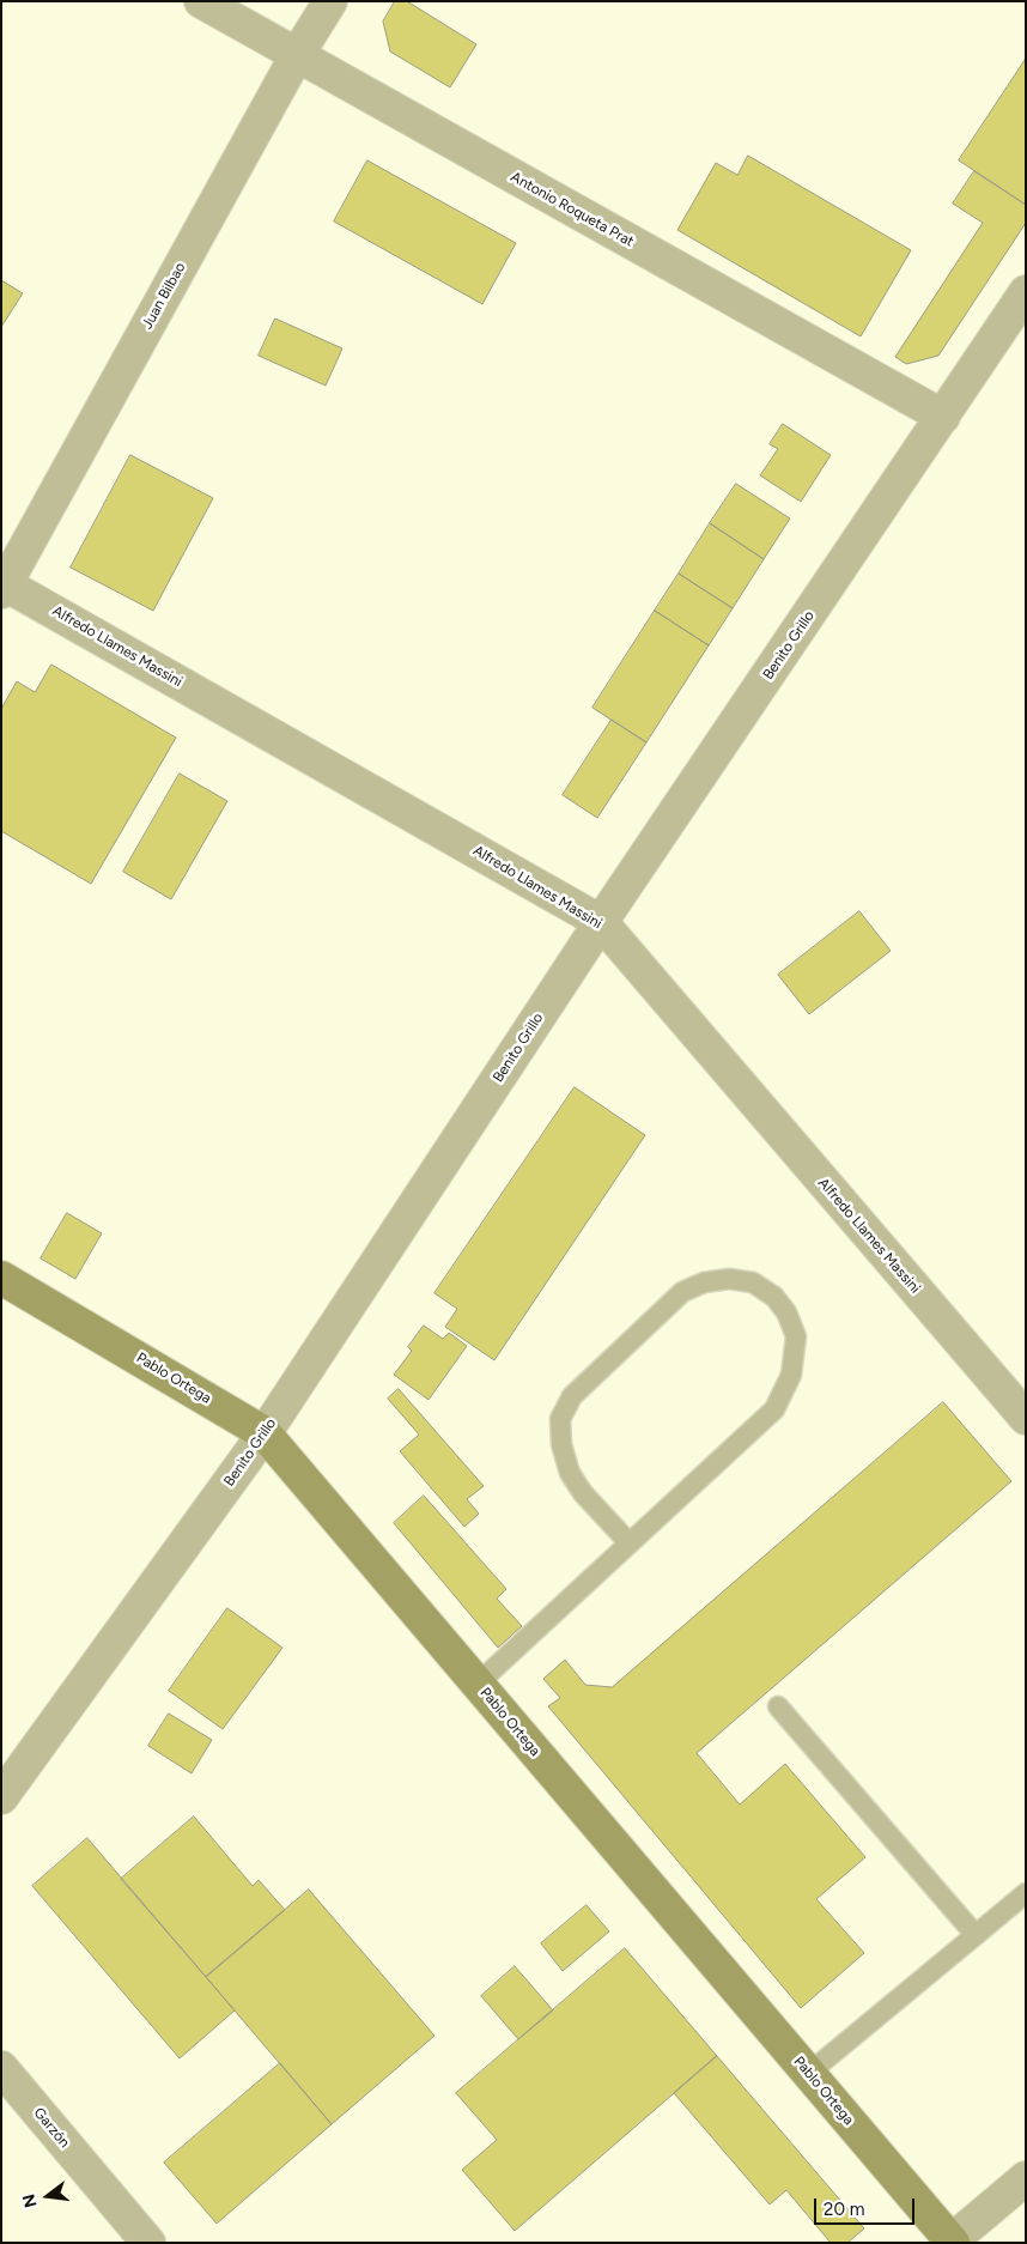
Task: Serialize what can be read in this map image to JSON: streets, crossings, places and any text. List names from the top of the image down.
{
  "streets": {
    "street": [
      "Antonio Roqueta Prat",
      "Juan Bilbao",
      "Benito Grillo",
      "Alfredo Llames Massini",
      "Pablo Ortega",
      "Garzón"
    ]
  },
  "crossings": [
    ["Antonio Roqueta Prat", "Juan Bilbao"],
    ["Antonio Roqueta Prat", "Benito Grillo"],
    ["Juan Bilbao", "Alfredo Llames Massini"],
    ["Benito Grillo", "Alfredo Llames Massini"],
    ["Benito Grillo", "Pablo Ortega"]
  ],
  "scale_bar": "20 m",
  "north": "left"
}
